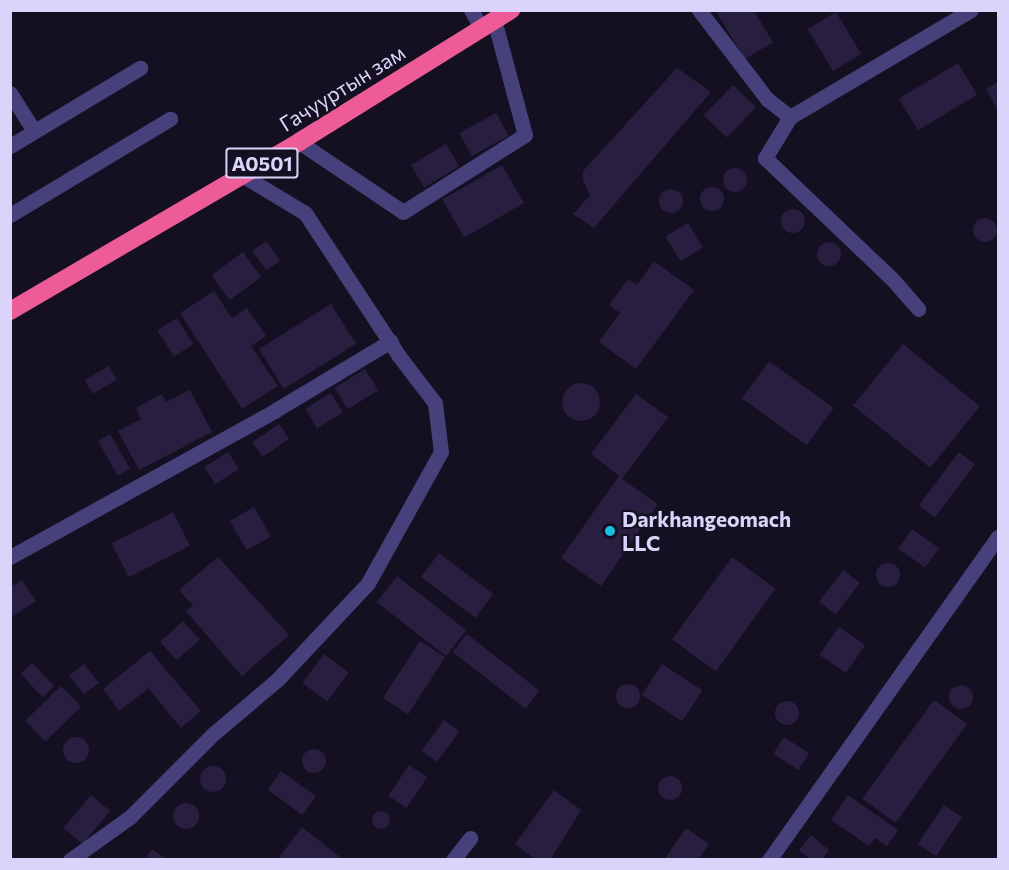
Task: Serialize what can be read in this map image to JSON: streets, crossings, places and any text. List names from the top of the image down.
{
  "streets": {
    "highway": ["Гачууртын зам", "A0501"]
  },
  "places": ["Darkhangeomach LLC"]
}
